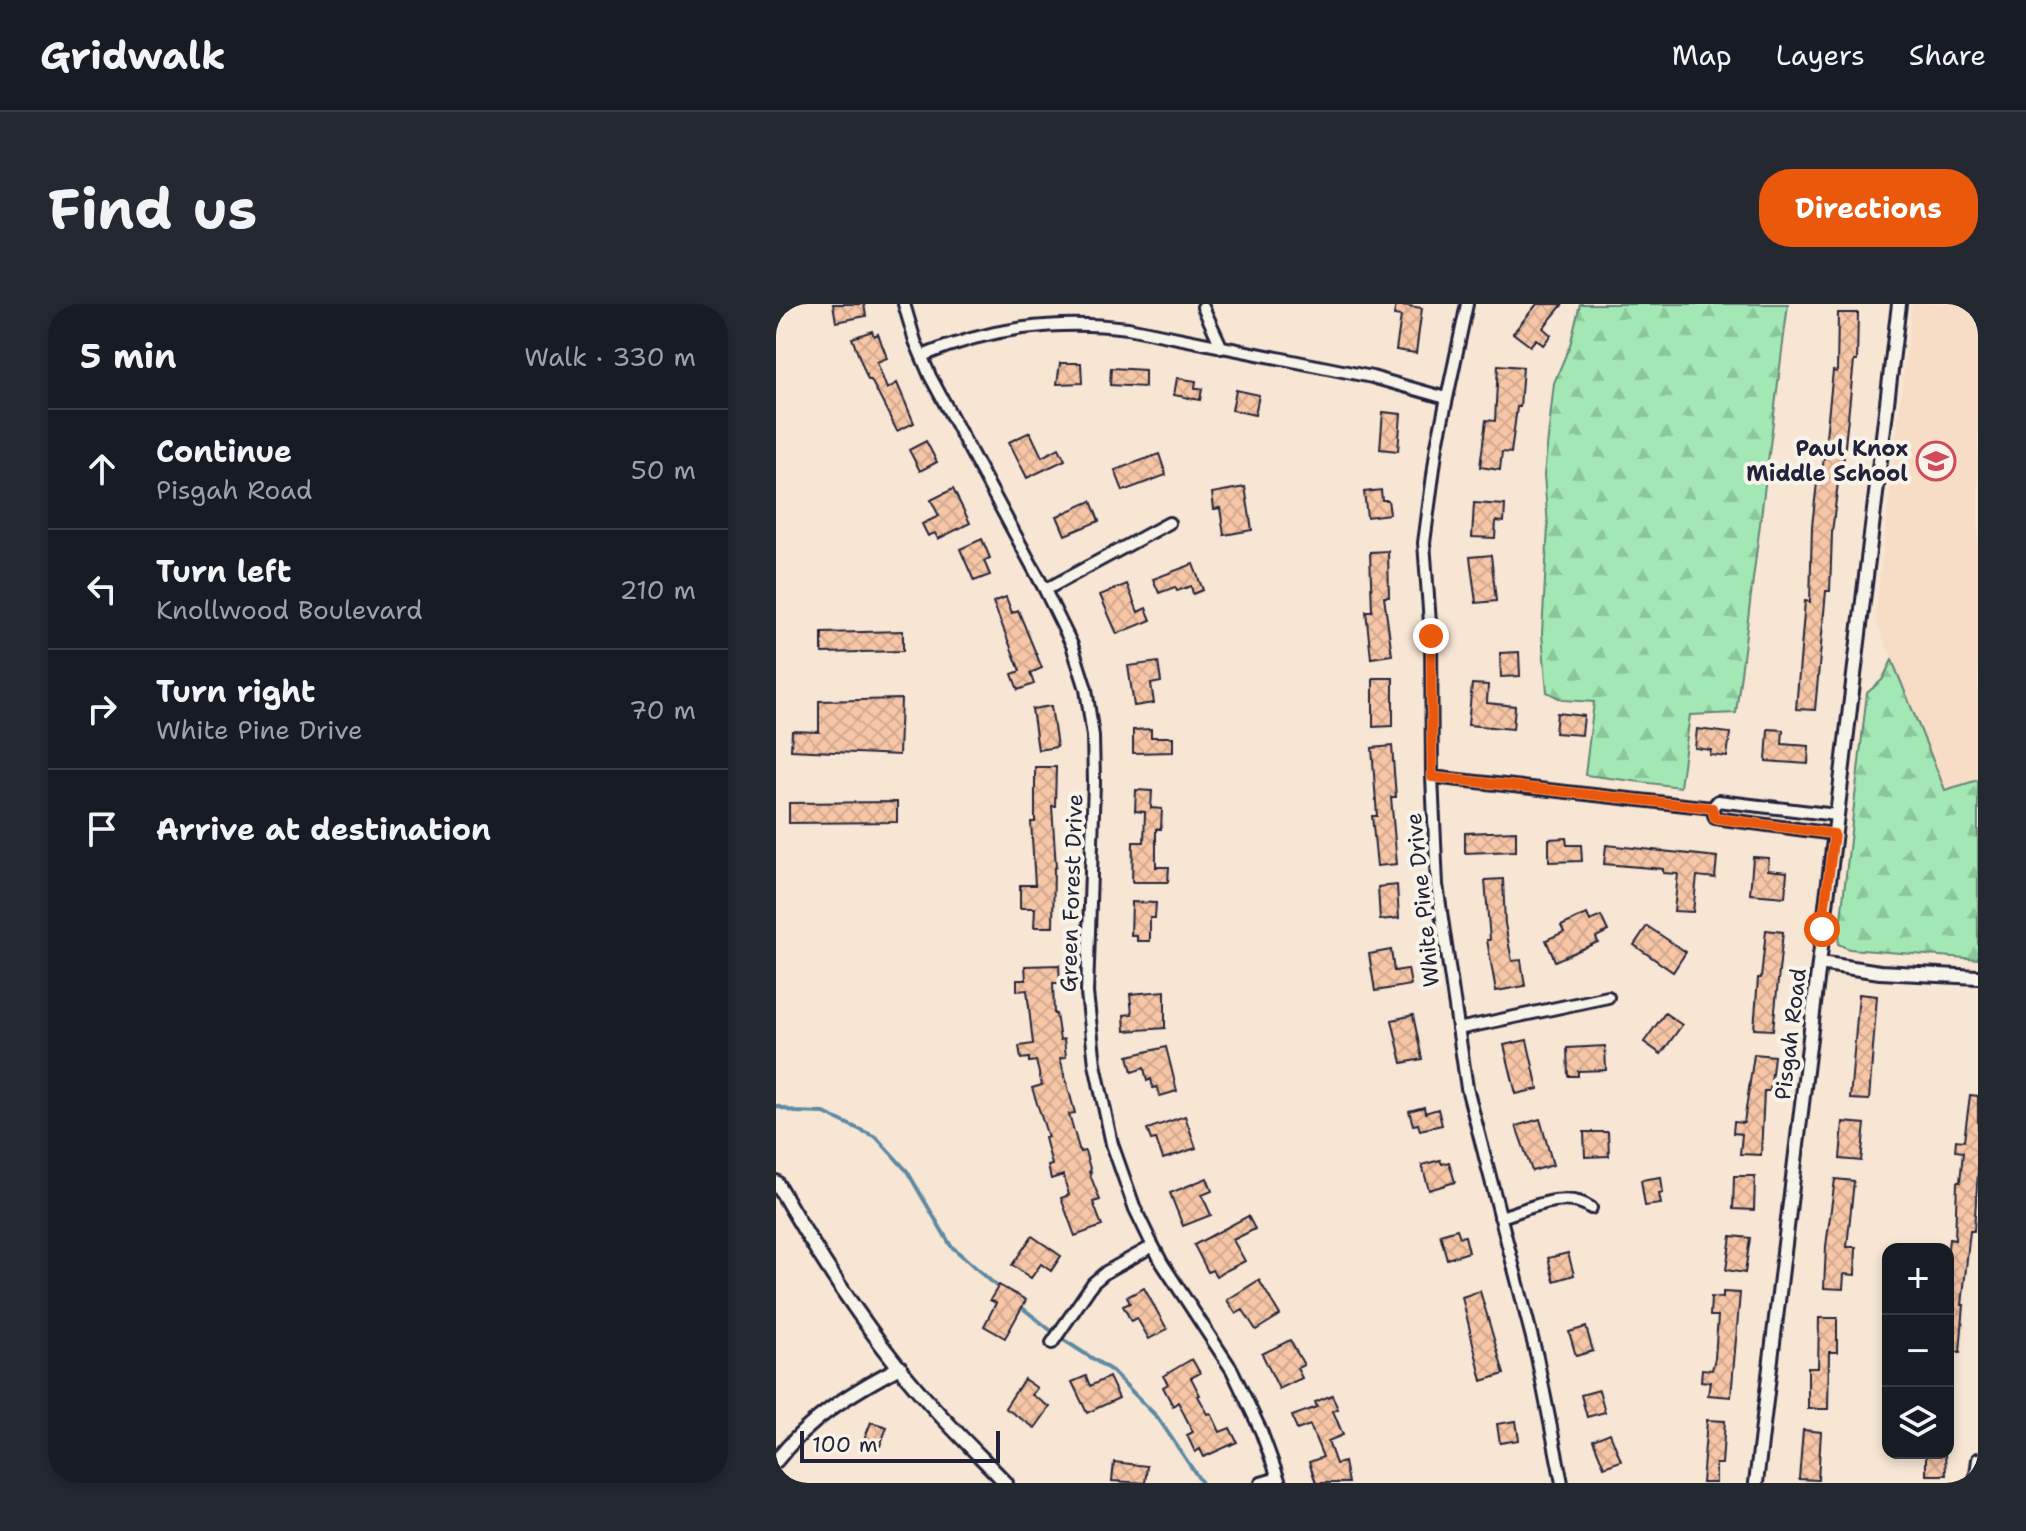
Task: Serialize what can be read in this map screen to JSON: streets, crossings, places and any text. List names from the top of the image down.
{
  "streets": {
    "street": ["Green Forest Drive", "White Pine Drive", "Pisgah Road"]
  },
  "places": {
    "school or university": ["Paul Knox Middle School"]
  },
  "scale_bar": "100 m",
  "page": {
    "header": "Gridwalk",
    "nav": ["Map", "Layers", "Share"],
    "buttons": "Directions",
    "title": "Find us",
    "heading": ["5 min", "Walk · 330 m"],
    "list": [
      ["Continue", "Pisgah Road", "50 m"],
      ["Turn left", "Knollwood Boulevard", "210 m"],
      ["Turn right", "White Pine Drive", "70 m"],
      "Arrive at destination"
    ],
    "map_buttons": ["+", "−"],
    "scale": "100 m"
  }
}
